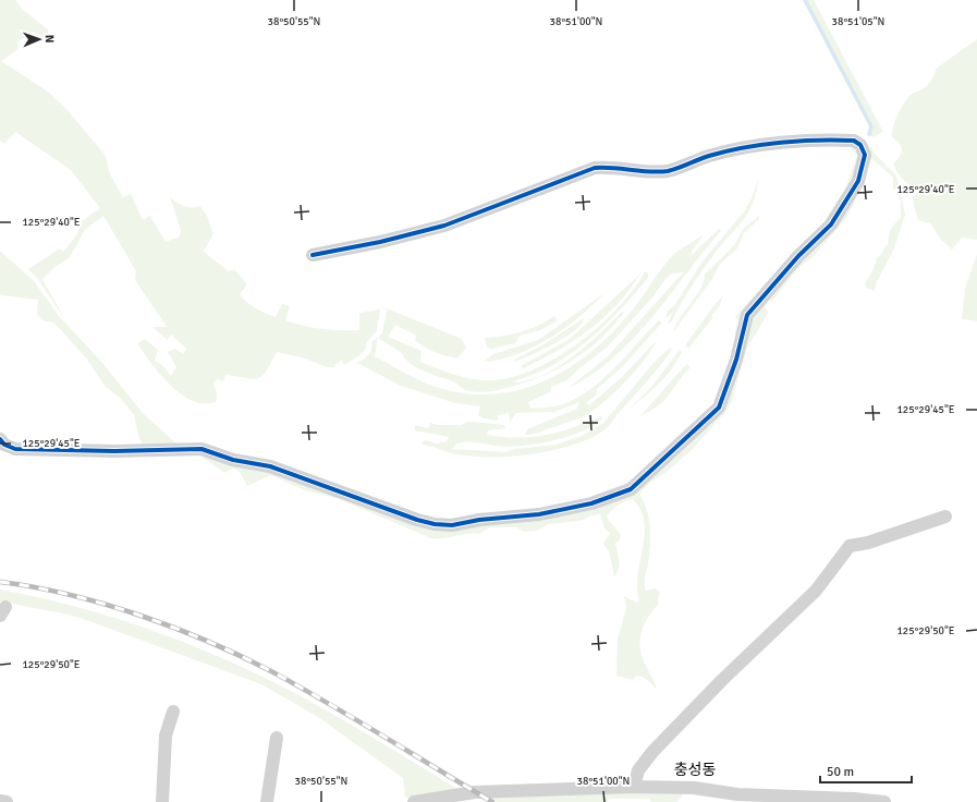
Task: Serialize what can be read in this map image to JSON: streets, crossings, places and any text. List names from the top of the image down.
{
  "districts": ["충성동"],
  "scale_bar": "50 m",
  "north": "right",
  "coordinates": [
    "38°50'55\"N",
    "38°51'00\"N",
    "38°51'05\"N",
    "125°29'40\"E",
    "125°29'45\"E",
    "125°29'50\"E"
  ]
}
